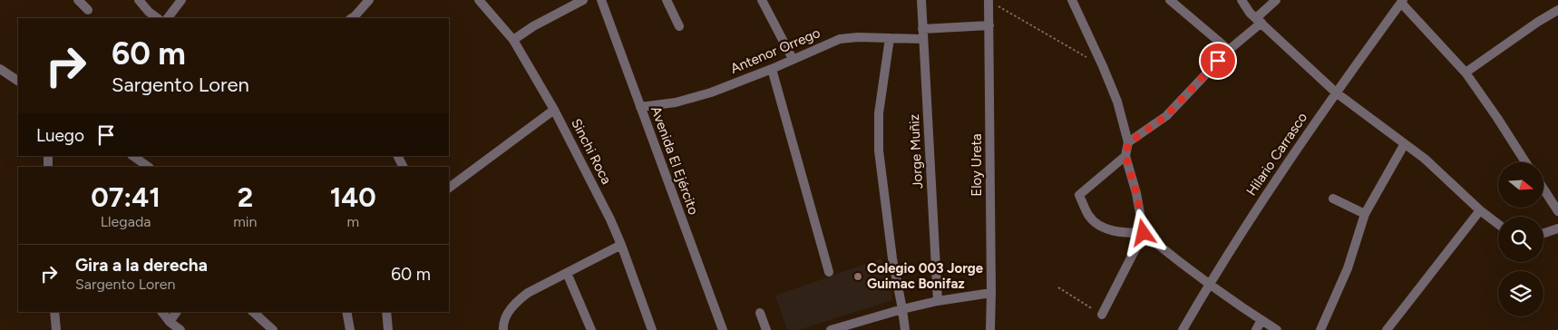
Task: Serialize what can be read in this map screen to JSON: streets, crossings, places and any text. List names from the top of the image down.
{
  "streets": {
    "street": [
      "Antenor Orrego",
      "Sinchi Roca",
      "Jorge Muñiz",
      "Hilario Carrasco",
      "Avenida El Ejército",
      "Eloy Ureta"
    ]
  },
  "crossings": [
    ["Antenor Orrego", "Jorge Muñiz"],
    ["Antenor Orrego", "Avenida El Ejército"],
    ["Antenor Orrego", "Eloy Ureta"]
  ],
  "places": ["Colegio 003 Jorge Guimac Bonifaz"],
  "north": "right",
  "page": {
    "turn": ["60 m", "Sargento Loren"],
    "then": "Luego",
    "eta": [
      "07:41",
      "Llegada",
      "2",
      "min",
      "140",
      "m"
    ],
    "list": [
      {
        "name": "Gira a la derecha",
        "note": "Sargento Loren",
        "value": "60 m"
      }
    ]
  }
}
